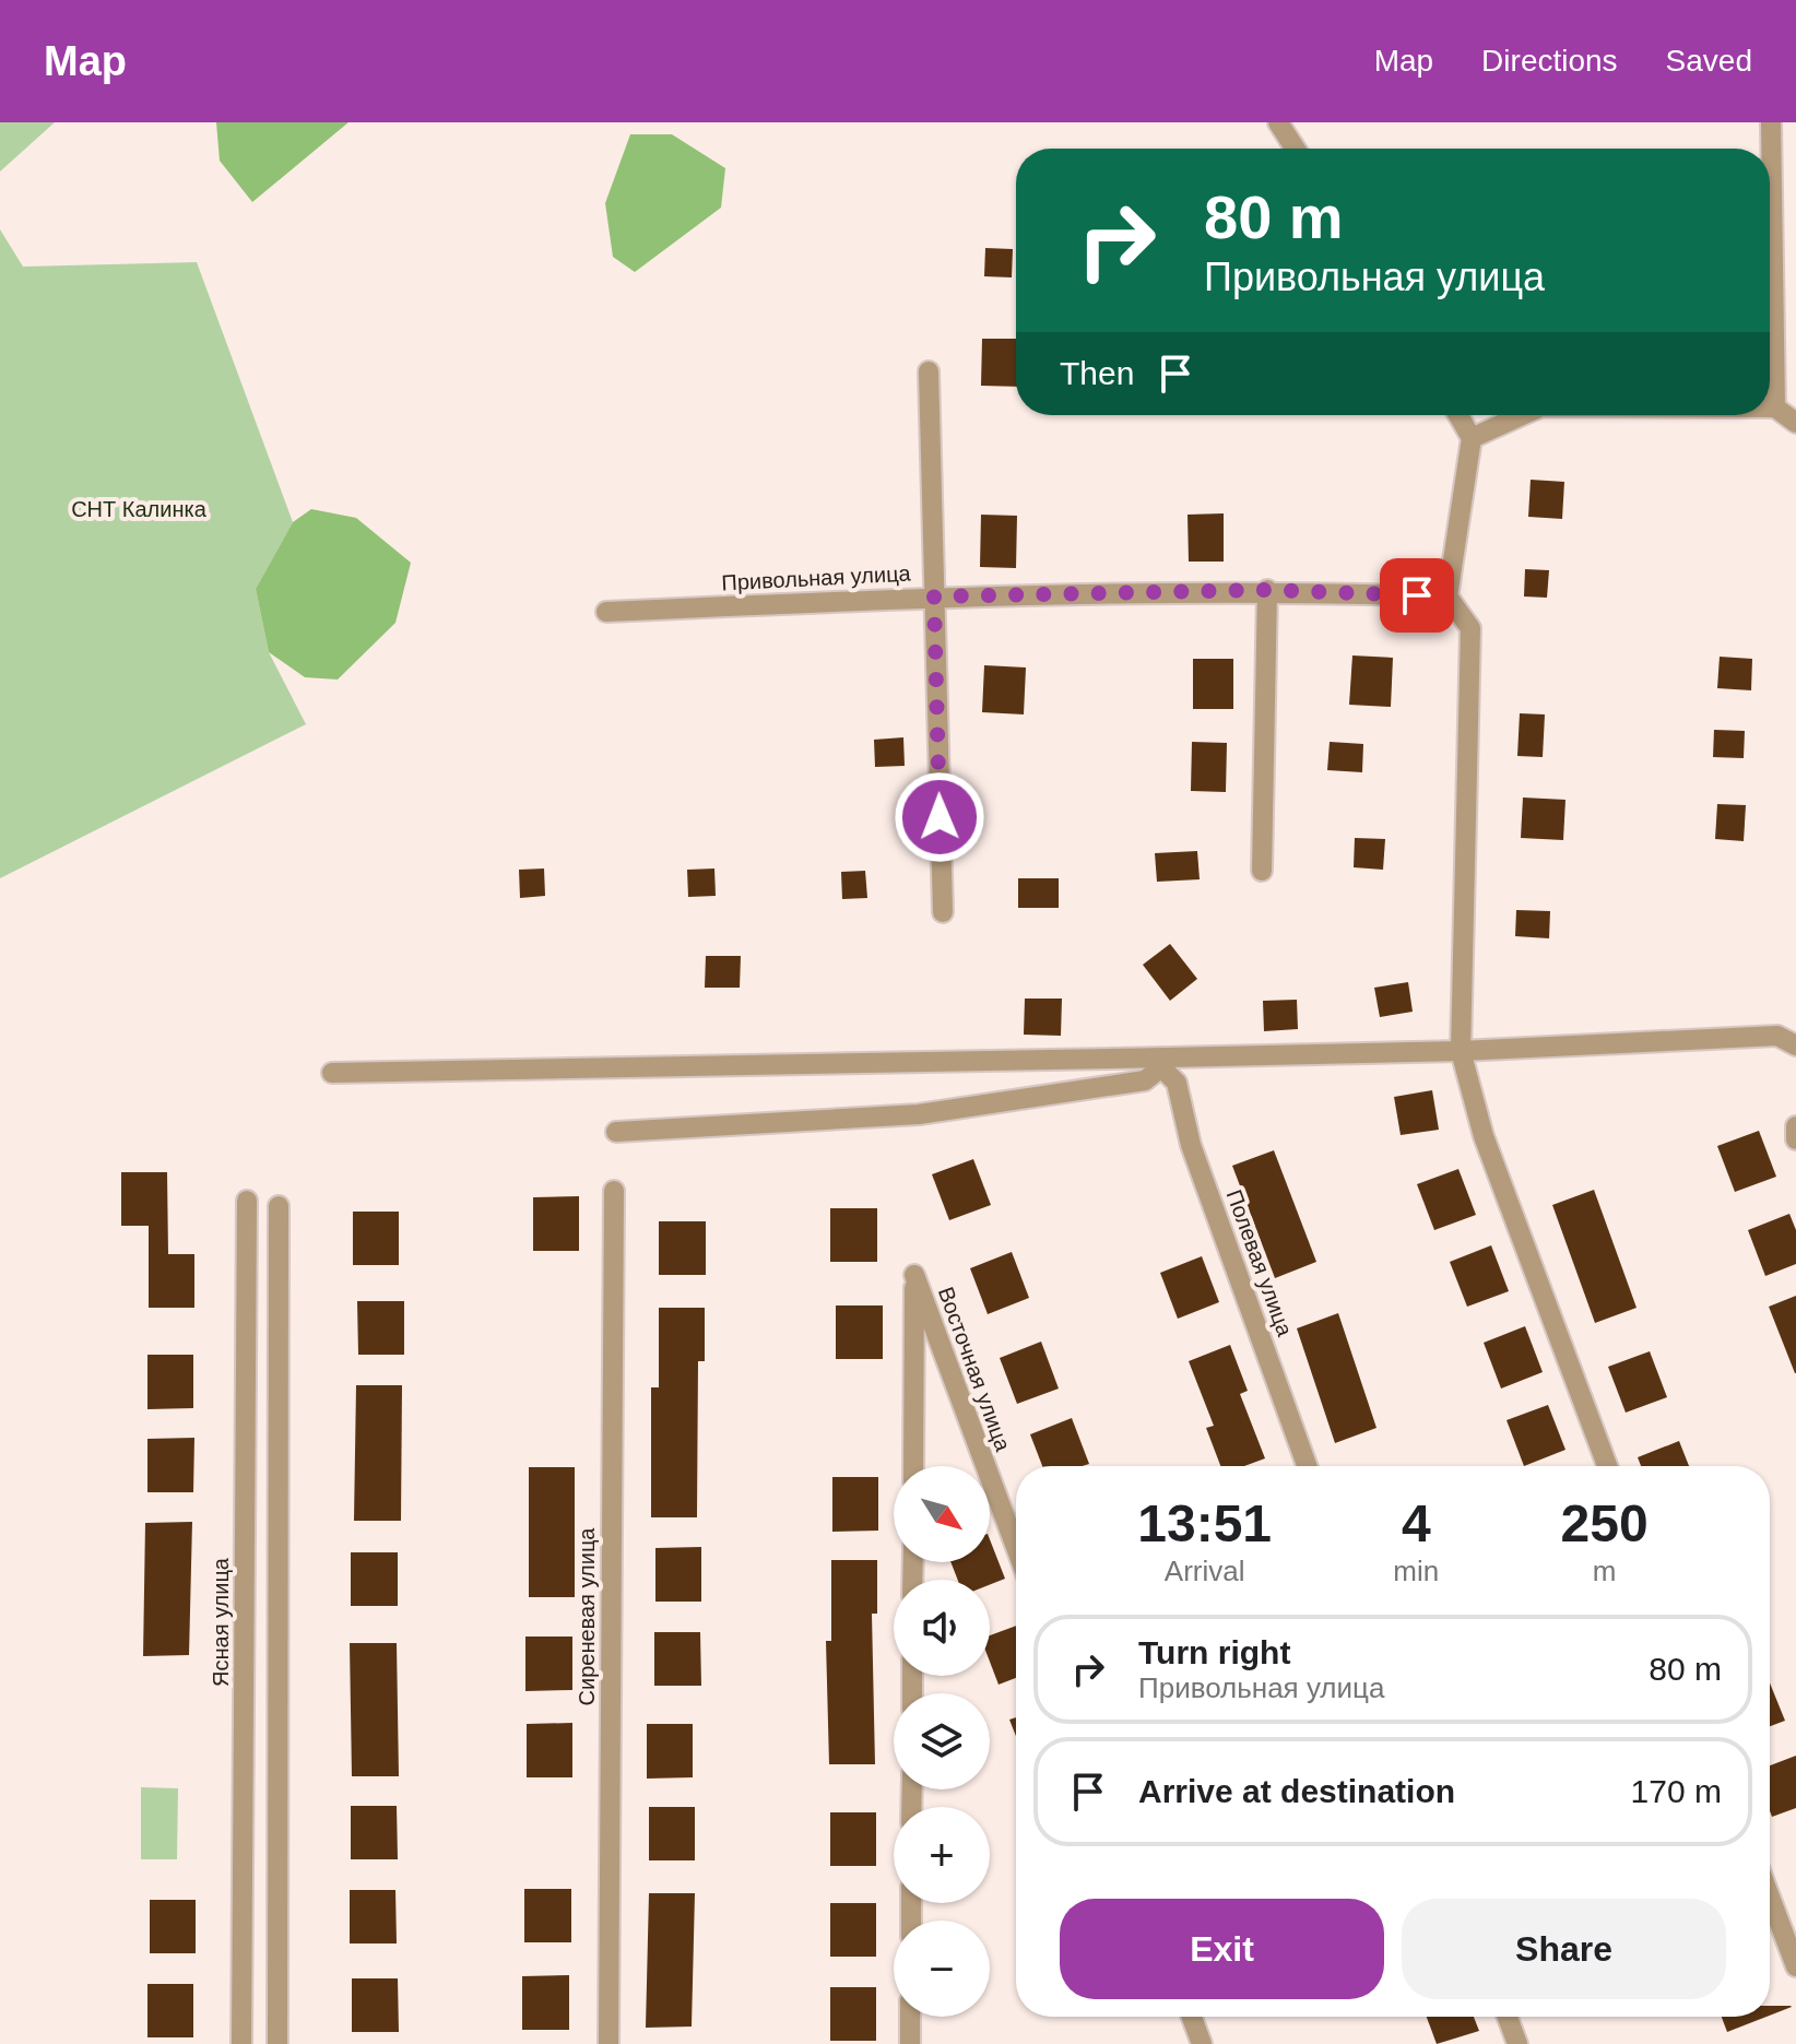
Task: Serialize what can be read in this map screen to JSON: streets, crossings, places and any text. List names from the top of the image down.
{
  "streets": {
    "street": [
      "Привольная улица",
      "Полевая улица",
      "Восточная улица",
      "Сиреневая улица",
      "Ясная улица"
    ]
  },
  "parks": ["СНТ Калинка"],
  "north": "bottom right",
  "page": {
    "header": "Map",
    "nav": ["Map", "Directions", "Saved"],
    "turn": ["80 m", "Привольная улица"],
    "then": "Then",
    "map_buttons": ["+", "−"],
    "eta": [
      "13:51",
      "Arrival",
      "4",
      "min",
      "250",
      "m"
    ],
    "list": [
      {
        "name": "Turn right",
        "note": "Привольная улица",
        "value": "80 m"
      },
      {
        "name": "Arrive at destination",
        "value": "170 m"
      }
    ],
    "buttons": ["Exit", "Share"]
  }
}
